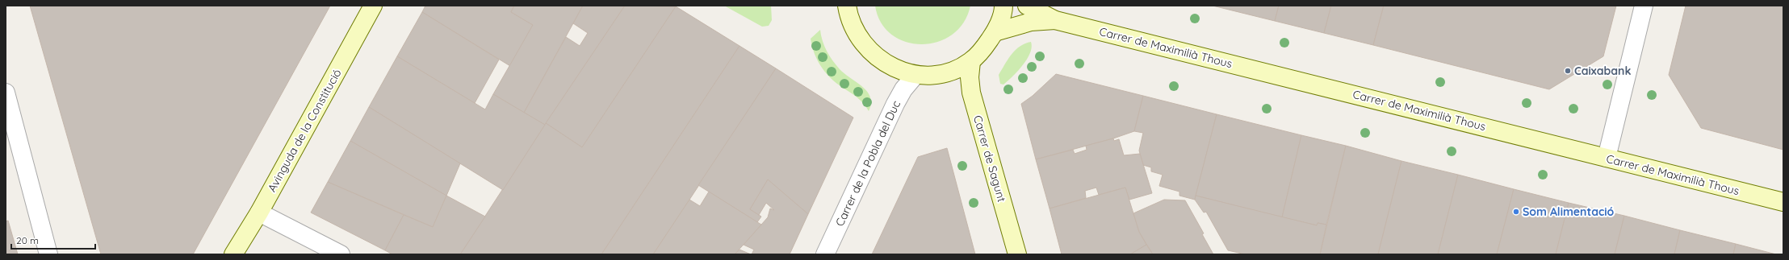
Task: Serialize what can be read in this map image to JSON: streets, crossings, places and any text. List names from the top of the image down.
{
  "streets": {
    "street": [
      "Carrer de Maximilià Thous",
      "Avinguda de la Constitució",
      "Carrer de Sagunt",
      "Carrer de la Pobla del Duc"
    ]
  },
  "places": ["Caixabank", "Som Alimentació"],
  "scale_bar": "20 m"
}
